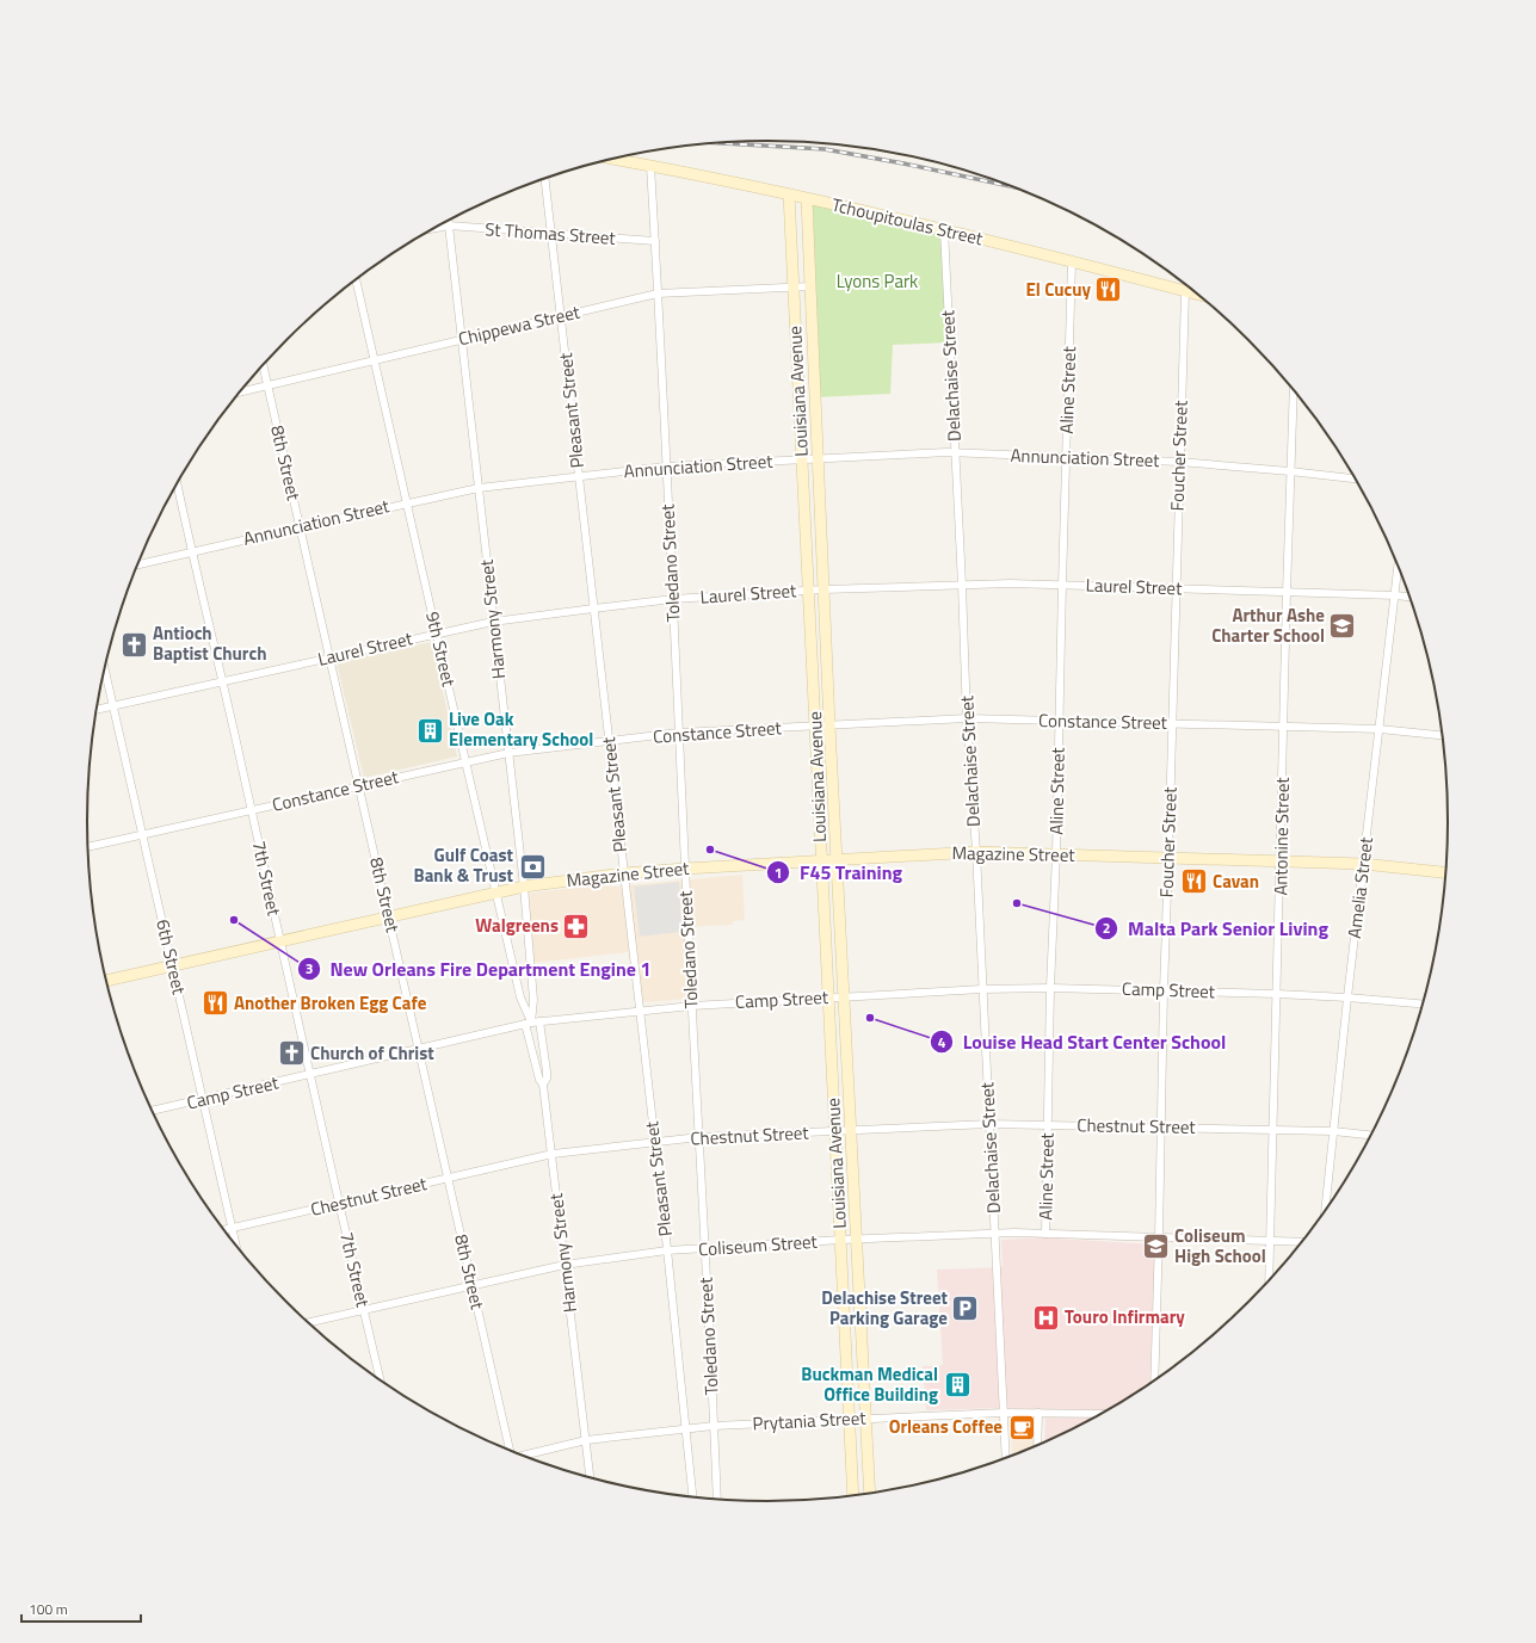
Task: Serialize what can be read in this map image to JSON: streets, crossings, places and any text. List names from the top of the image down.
{
  "streets": {
    "street": [
      "Tchoupitoulas Street",
      "St Thomas Street",
      "Chippewa Street",
      "Delachaise Street",
      "Aline Street",
      "Louisiana Avenue",
      "Pleasant Street",
      "Foucher Street",
      "Annunciation Street",
      "8th Street",
      "Toledano Street",
      "Laurel Street",
      "Harmony Street",
      "9th Street",
      "Constance Street",
      "Antonine Street",
      "Magazine Street",
      "7th Street",
      "Amelia Street",
      "6th Street",
      "Camp Street",
      "Chestnut Street",
      "Coliseum Street",
      "Prytania Street"
    ]
  },
  "crossings": [
    ["Tchoupitoulas Street", "Delachaise Street"],
    ["Tchoupitoulas Street", "Aline Street"],
    ["Tchoupitoulas Street", "Louisiana Avenue"],
    ["Tchoupitoulas Street", "Foucher Street"],
    ["Tchoupitoulas Street", "Toledano Street"],
    ["St Thomas Street", "Pleasant Street"],
    ["St Thomas Street", "Toledano Street"],
    ["St Thomas Street", "Harmony Street"],
    ["Chippewa Street", "Louisiana Avenue"],
    ["Chippewa Street", "Pleasant Street"],
    ["Chippewa Street", "8th Street"],
    ["Chippewa Street", "Toledano Street"],
    ["Chippewa Street", "Harmony Street"],
    ["Chippewa Street", "9th Street"],
    ["Delachaise Street", "Annunciation Street"],
    ["Delachaise Street", "Laurel Street"],
    ["Delachaise Street", "Constance Street"],
    ["Delachaise Street", "Magazine Street"],
    ["Delachaise Street", "Camp Street"],
    ["Delachaise Street", "Chestnut Street"],
    ["Delachaise Street", "Coliseum Street"],
    ["Delachaise Street", "Prytania Street"],
    ["Aline Street", "Annunciation Street"],
    ["Aline Street", "Laurel Street"],
    ["Aline Street", "Constance Street"],
    ["Aline Street", "Magazine Street"],
    ["Aline Street", "Camp Street"],
    ["Aline Street", "Chestnut Street"],
    ["Aline Street", "Coliseum Street"],
    ["Louisiana Avenue", "Annunciation Street"],
    ["Louisiana Avenue", "Laurel Street"],
    ["Louisiana Avenue", "Constance Street"],
    ["Louisiana Avenue", "Magazine Street"],
    ["Louisiana Avenue", "Camp Street"],
    ["Louisiana Avenue", "Chestnut Street"],
    ["Louisiana Avenue", "Coliseum Street"],
    ["Louisiana Avenue", "Prytania Street"],
    ["Pleasant Street", "Annunciation Street"],
    ["Pleasant Street", "Laurel Street"],
    ["Pleasant Street", "Constance Street"],
    ["Pleasant Street", "Magazine Street"],
    ["Pleasant Street", "Camp Street"],
    ["Pleasant Street", "Chestnut Street"],
    ["Pleasant Street", "Coliseum Street"],
    ["Pleasant Street", "Prytania Street"],
    ["Foucher Street", "Annunciation Street"],
    ["Foucher Street", "Laurel Street"],
    ["Foucher Street", "Constance Street"],
    ["Foucher Street", "Magazine Street"],
    ["Foucher Street", "Camp Street"],
    ["Foucher Street", "Chestnut Street"],
    ["Foucher Street", "Coliseum Street"],
    ["Annunciation Street", "8th Street"],
    ["Annunciation Street", "Toledano Street"],
    ["Annunciation Street", "Harmony Street"],
    ["Annunciation Street", "9th Street"],
    ["Annunciation Street", "Antonine Street"],
    ["Annunciation Street", "7th Street"],
    ["8th Street", "Laurel Street"],
    ["8th Street", "Constance Street"],
    ["8th Street", "Magazine Street"],
    ["8th Street", "Camp Street"],
    ["8th Street", "Chestnut Street"],
    ["8th Street", "Coliseum Street"],
    ["Toledano Street", "Laurel Street"],
    ["Toledano Street", "Constance Street"],
    ["Toledano Street", "Magazine Street"],
    ["Toledano Street", "Camp Street"],
    ["Toledano Street", "Chestnut Street"],
    ["Toledano Street", "Coliseum Street"],
    ["Toledano Street", "Prytania Street"],
    ["Laurel Street", "Harmony Street"],
    ["Laurel Street", "9th Street"],
    ["Laurel Street", "Antonine Street"],
    ["Laurel Street", "7th Street"],
    ["Laurel Street", "Amelia Street"],
    ["Laurel Street", "6th Street"],
    ["Harmony Street", "9th Street"],
    ["Harmony Street", "Constance Street"],
    ["Harmony Street", "Magazine Street"],
    ["Harmony Street", "Camp Street"],
    ["Harmony Street", "Chestnut Street"],
    ["Harmony Street", "Coliseum Street"],
    ["Harmony Street", "Prytania Street"],
    ["9th Street", "Constance Street"],
    ["9th Street", "Magazine Street"],
    ["9th Street", "Camp Street"],
    ["Constance Street", "Antonine Street"],
    ["Constance Street", "7th Street"],
    ["Constance Street", "Amelia Street"],
    ["Constance Street", "6th Street"],
    ["Antonine Street", "Magazine Street"],
    ["Antonine Street", "Camp Street"],
    ["Antonine Street", "Chestnut Street"],
    ["Antonine Street", "Coliseum Street"],
    ["Magazine Street", "7th Street"],
    ["Magazine Street", "Amelia Street"],
    ["Magazine Street", "6th Street"],
    ["7th Street", "Camp Street"],
    ["7th Street", "Chestnut Street"],
    ["7th Street", "Coliseum Street"],
    ["Amelia Street", "Camp Street"],
    ["Amelia Street", "Chestnut Street"],
    ["6th Street", "Camp Street"],
    ["6th Street", "Chestnut Street"]
  ],
  "parks": ["Lyons Park"],
  "places": {
    "restaurant": ["El Cucuy", "Cavan", "Another Broken Egg Cafe"],
    "school or university": ["Arthur Ashe Charter School", "Coliseum High School"],
    "church": ["Antioch Baptist Church", "Church of Christ"],
    "building": ["Live Oak Elementary School", "Buckman Medical Office Building"],
    "other": [
      "F45 Training",
      "Malta Park Senior Living",
      "New Orleans Fire Department Engine 1",
      "Louise Head Start Center School"
    ],
    "bank": ["Gulf Coast Bank & Trust"],
    "pharmacy": ["Walgreens"],
    "parking": ["Delachise Street Parking Garage"],
    "hospital": ["Touro Infirmary"],
    "cafe": ["Orleans Coffee"]
  },
  "scale_bar": "100 m"
}
